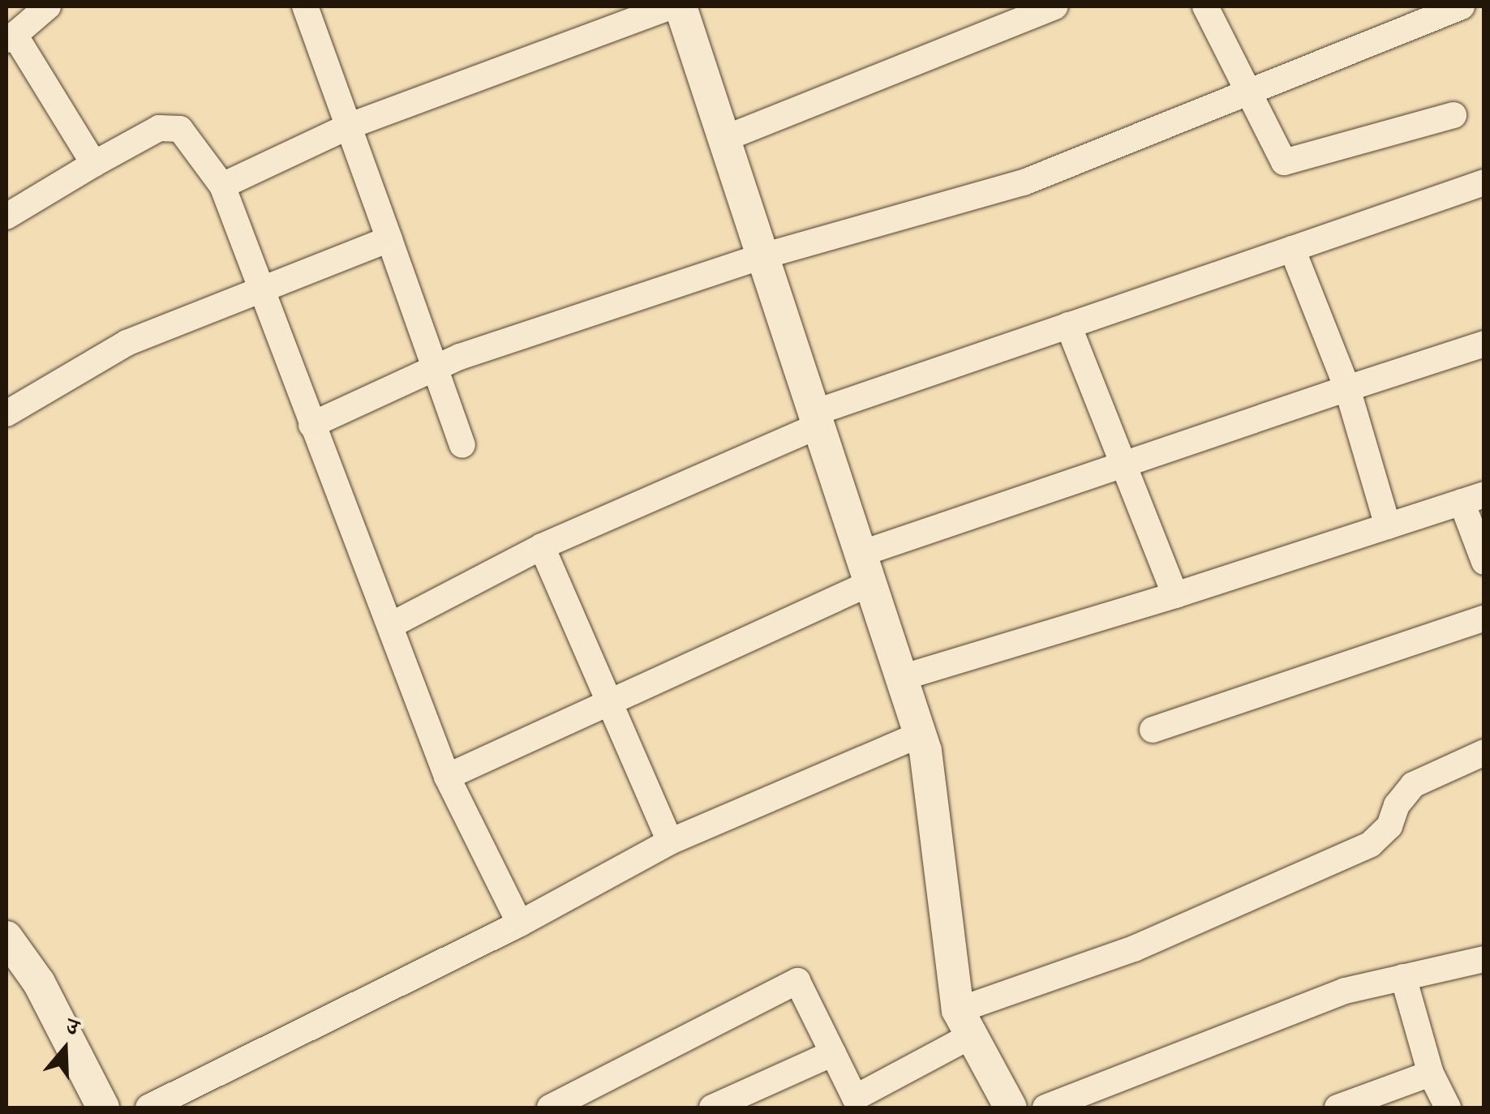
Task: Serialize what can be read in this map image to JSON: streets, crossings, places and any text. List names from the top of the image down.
{
  "north": "top"
}
